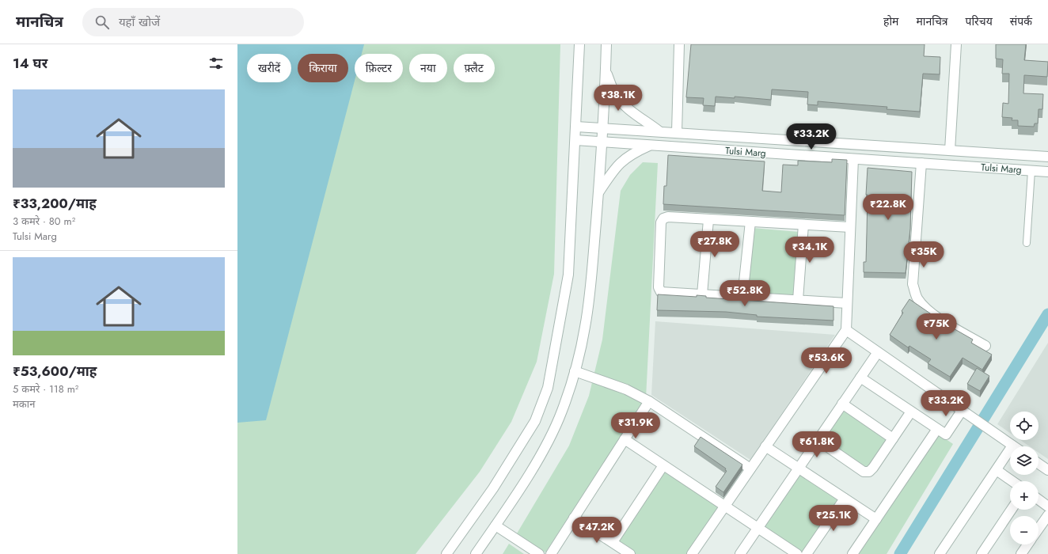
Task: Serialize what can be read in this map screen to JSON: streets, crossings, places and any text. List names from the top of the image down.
{
  "streets": {
    "street": ["Tulsi Marg"]
  },
  "page": {
    "header": "मानचित्र",
    "search": "यहाँ खोजें",
    "nav": [
      "होम",
      "मानचित्र",
      "परिचय",
      "संपर्क"
    ],
    "heading": "14 घर",
    "chip": [
      "खरीदें",
      "किराया",
      "फ़िल्टर",
      "नया",
      "फ़्लैट"
    ],
    "list": [
      {
        "name": "₹33,200/माह",
        "note": "3 कमरे · 80 m² · Tulsi Marg"
      },
      {
        "name": "₹53,600/माह",
        "note": "5 कमरे · 118 m² · मकान"
      }
    ],
    "price": [
      "₹38.1K",
      "₹33.2K",
      "₹22.8K",
      "₹27.8K",
      "₹34.1K",
      "₹35K",
      "₹52.8K",
      "₹75K",
      "₹53.6K",
      "₹33.2K",
      "₹31.9K",
      "₹61.8K",
      "₹25.1K",
      "₹47.2K"
    ],
    "map_buttons": ["+", "−"]
  }
}
